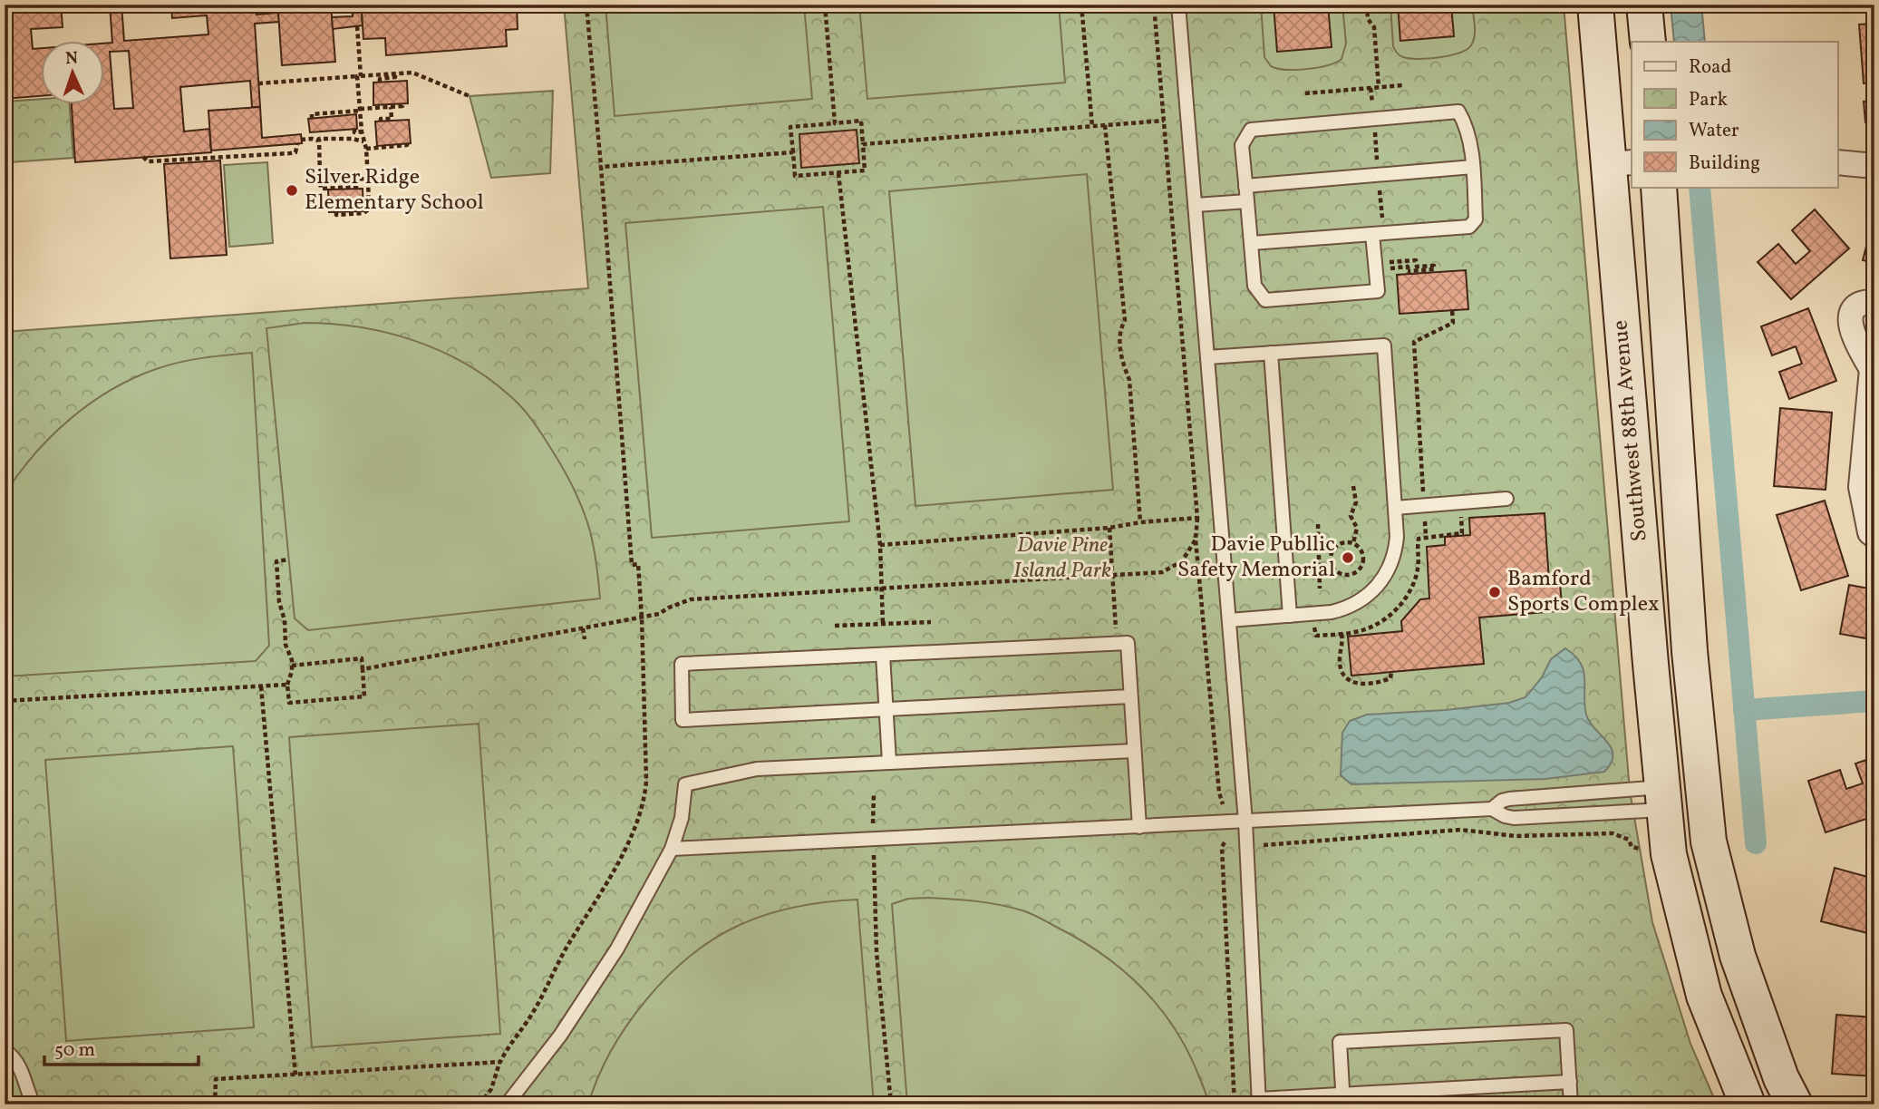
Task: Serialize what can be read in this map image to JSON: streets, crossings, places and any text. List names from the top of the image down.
{
  "streets": {
    "main road": ["Southwest 88th Avenue"]
  },
  "parks": ["Davie Pine Island Park"],
  "places": ["Silver Ridge Elementary School", "Davie Publlic Safety Memorial", "Bamford Sports Complex"],
  "legend": [
    "Road",
    "Park",
    "Water",
    "Building"
  ],
  "scale_bar": "50 m",
  "north": "top"
}
